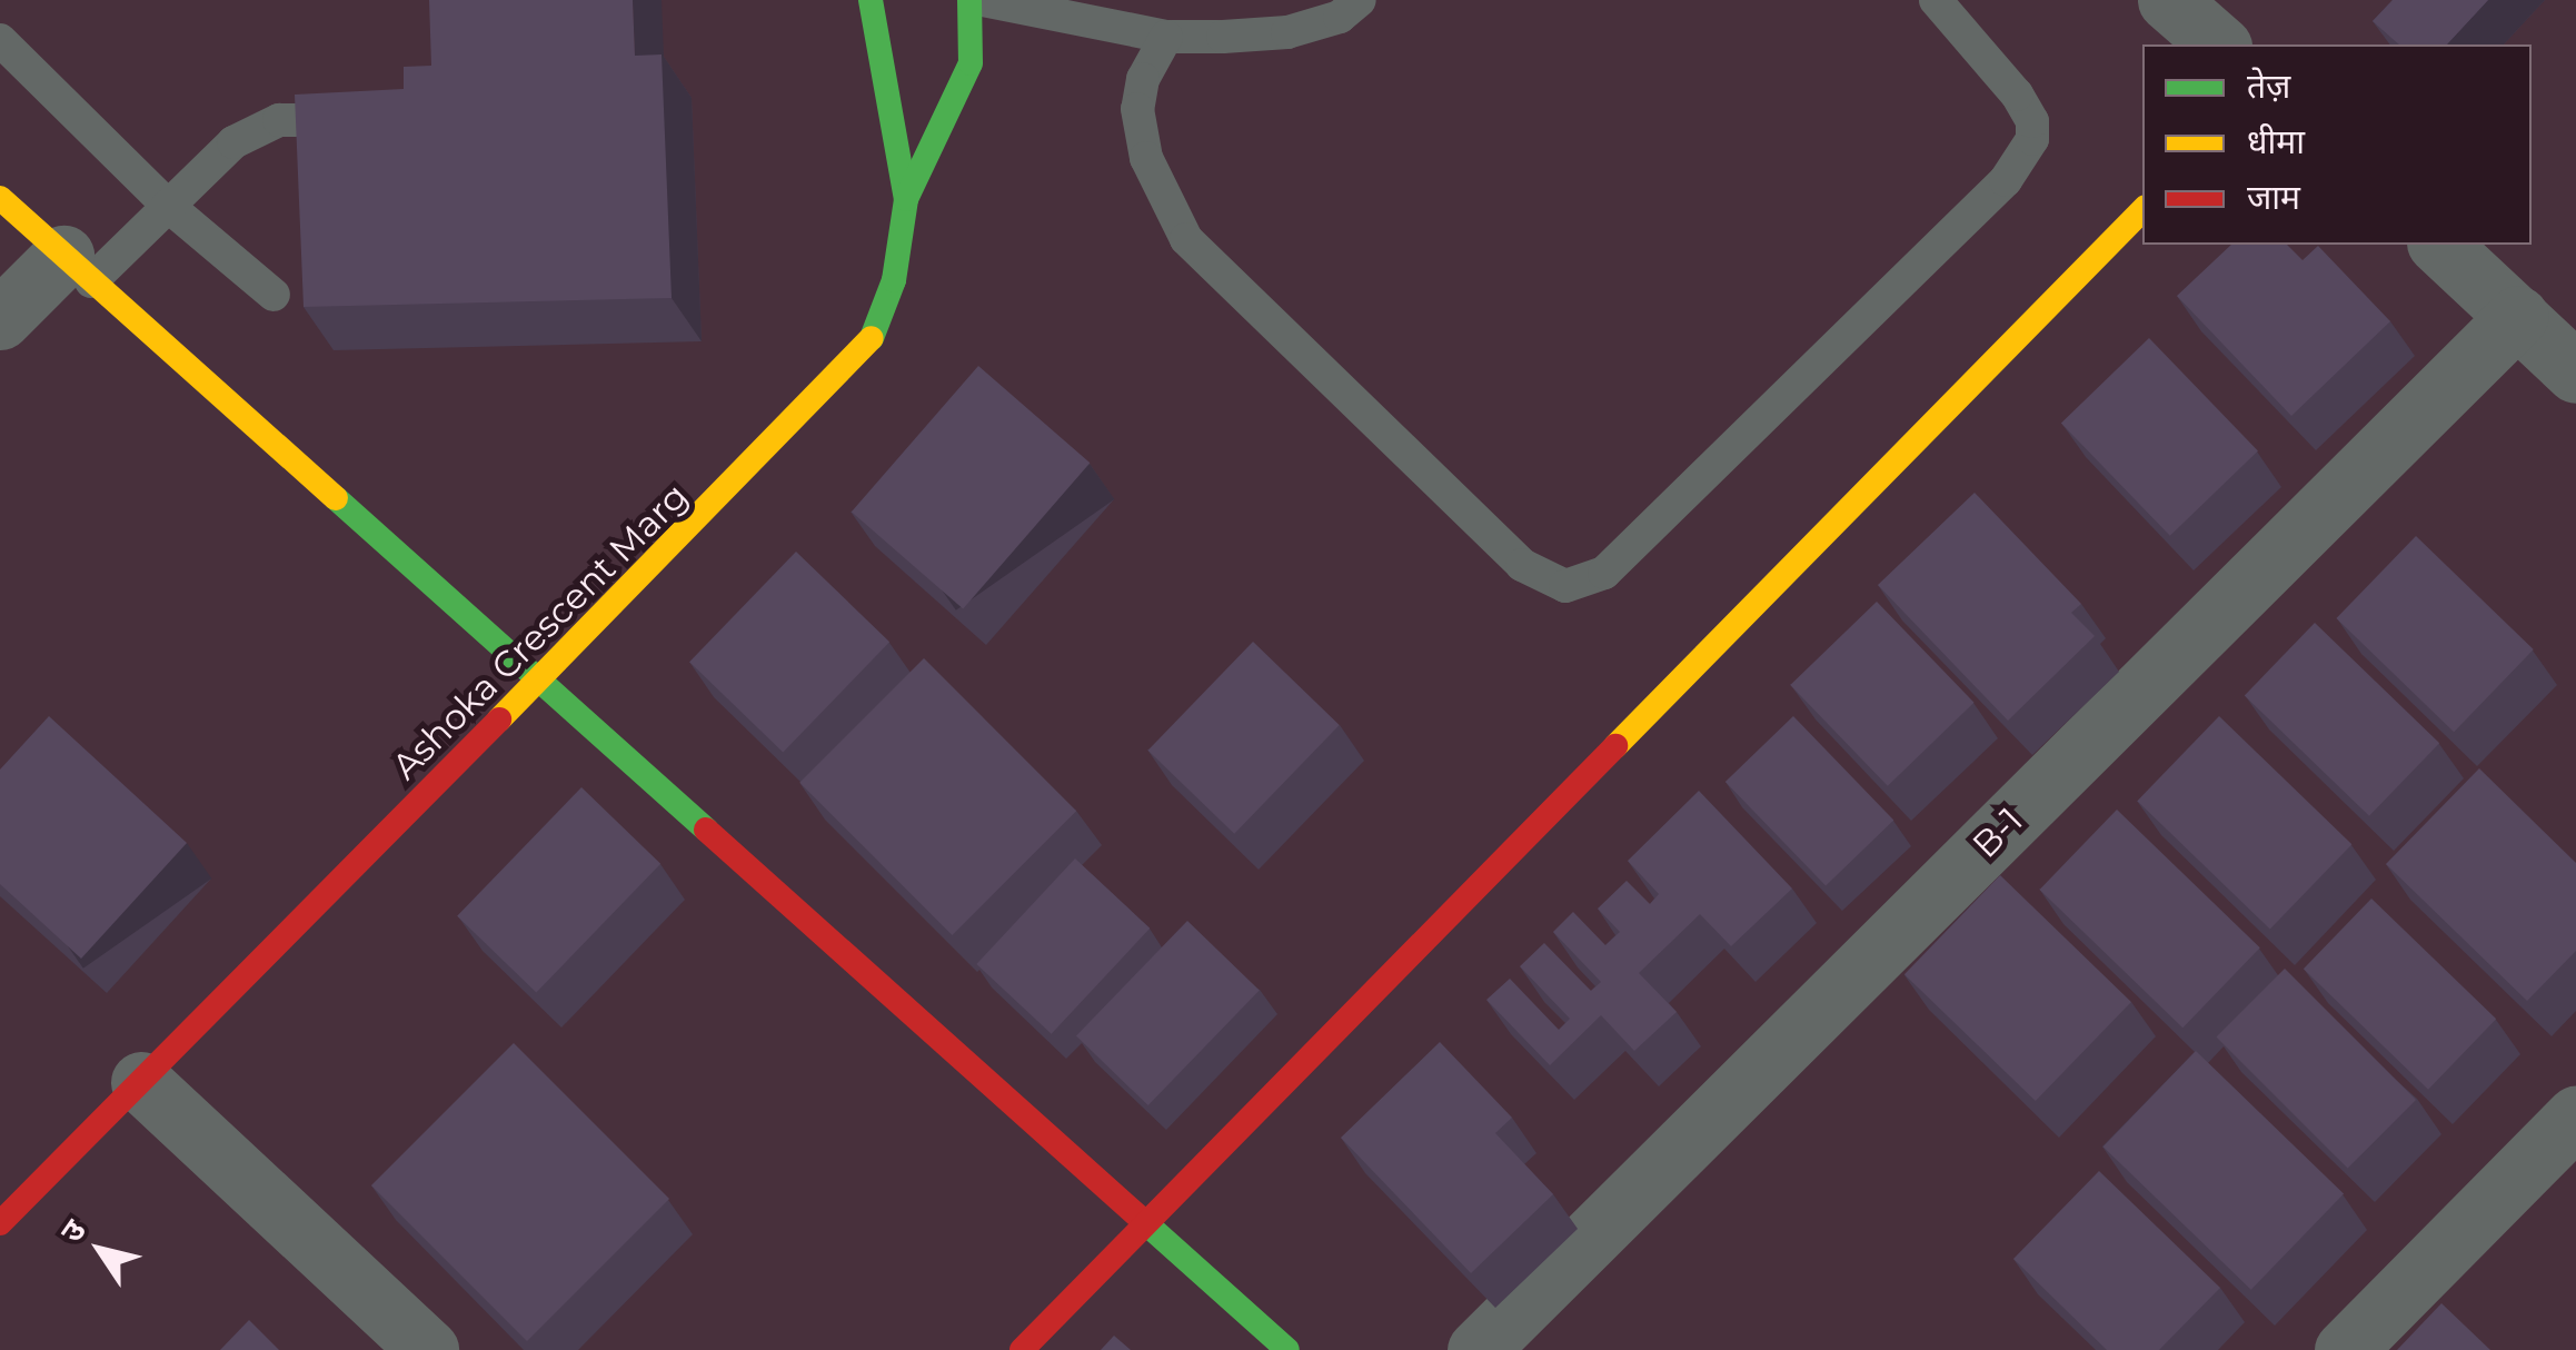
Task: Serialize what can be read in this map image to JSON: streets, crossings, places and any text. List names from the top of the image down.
{
  "streets": {
    "street": ["Ashoka Crescent Marg", "B-1"]
  },
  "legend": ["तेज़", "धीमा", "जाम"],
  "north": "top left"
}
